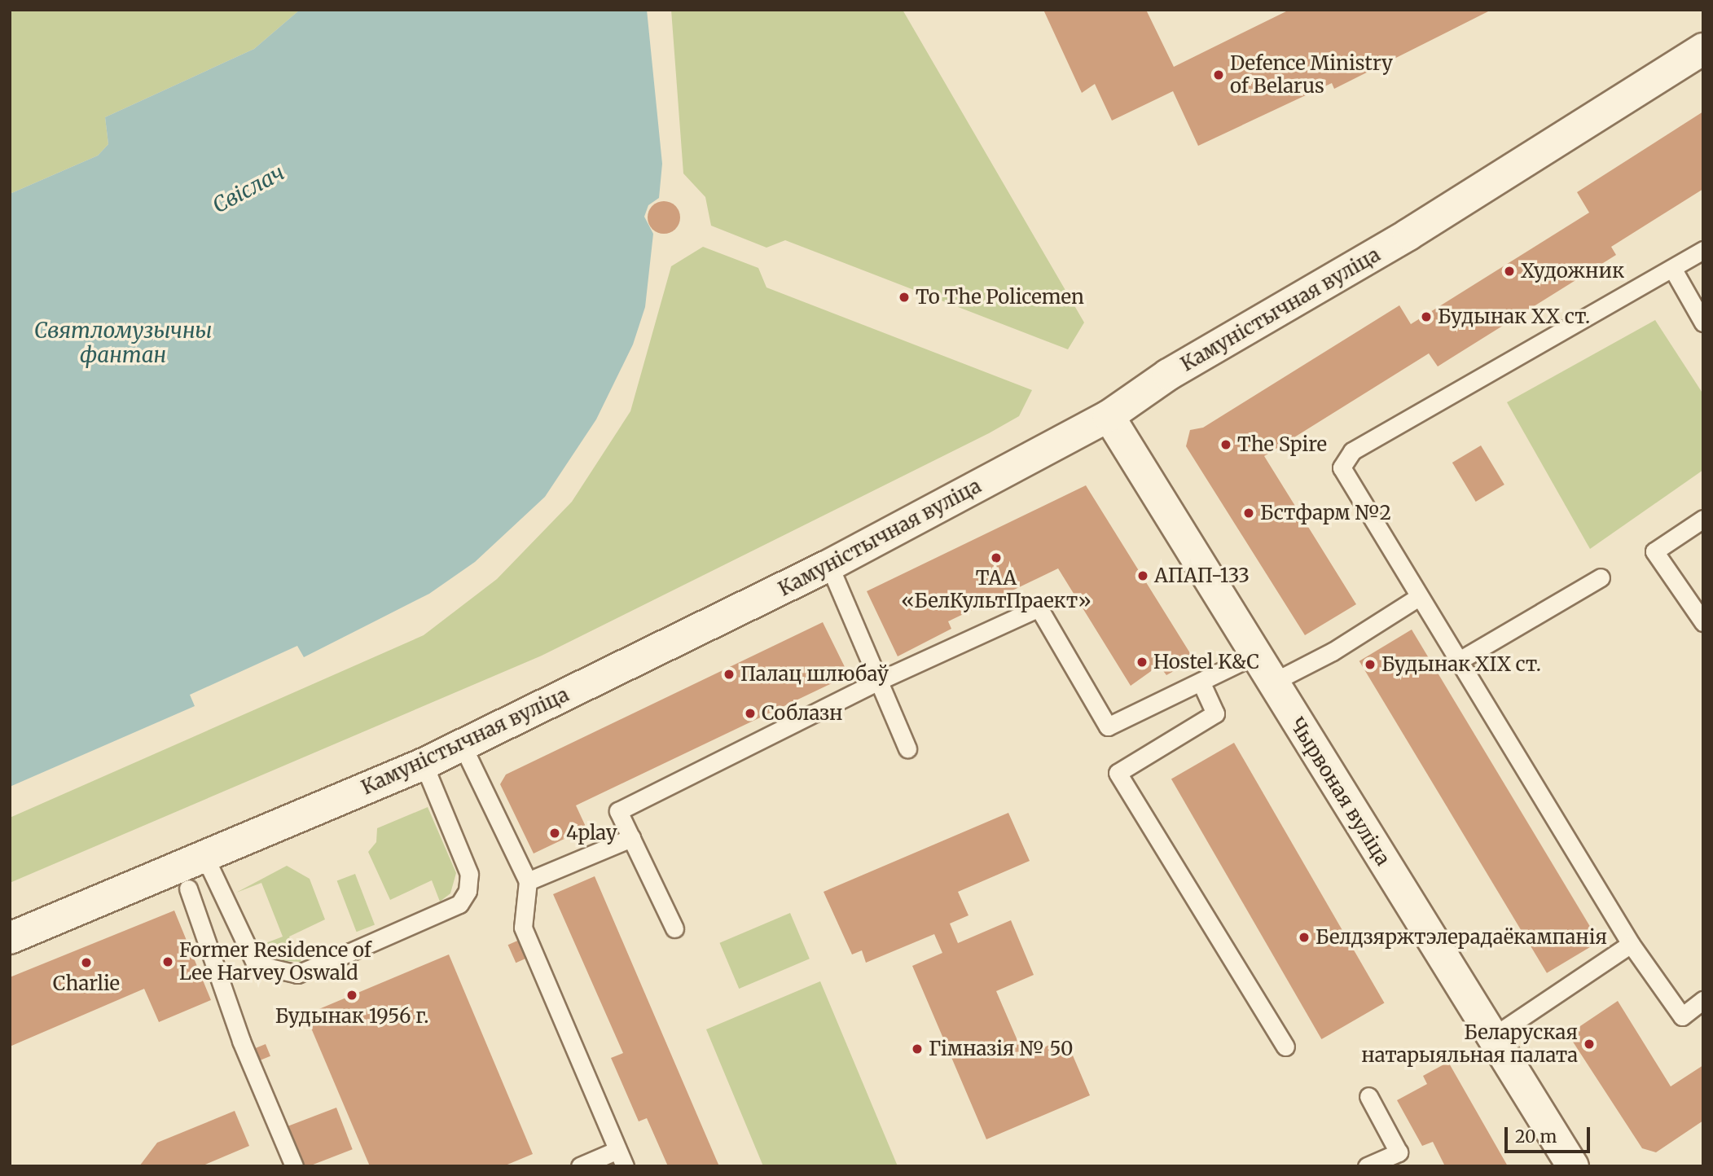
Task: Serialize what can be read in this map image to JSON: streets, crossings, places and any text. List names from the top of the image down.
{
  "streets": {
    "street": ["Камуністычная вуліца", "Чырвоная вуліца"]
  },
  "crossings": [
    ["Камуністычная вуліца", "Чырвоная вуліца"]
  ],
  "water": ["Свіслач", "Святломузычны фантан"],
  "places": [
    "Defence Ministry of Belarus",
    "Художник",
    "To The Policemen",
    "Будынак XX ст.",
    "The Spire",
    "Бстфарм №2",
    "ТАА «БелКультПраект»",
    "АПАП-133",
    "Hostel K&C",
    "Будынак XIX ст.",
    "Палац шлюбаў",
    "Соблазн",
    "4play",
    "Белдзяржтэлерадаёкампанія",
    "Former Residence of Lee Harvey Oswald",
    "Charlie",
    "Будынак 1956 г.",
    "Беларуская натарыяльная палата",
    "Гімназія № 50"
  ],
  "scale_bar": "20 m"
}
